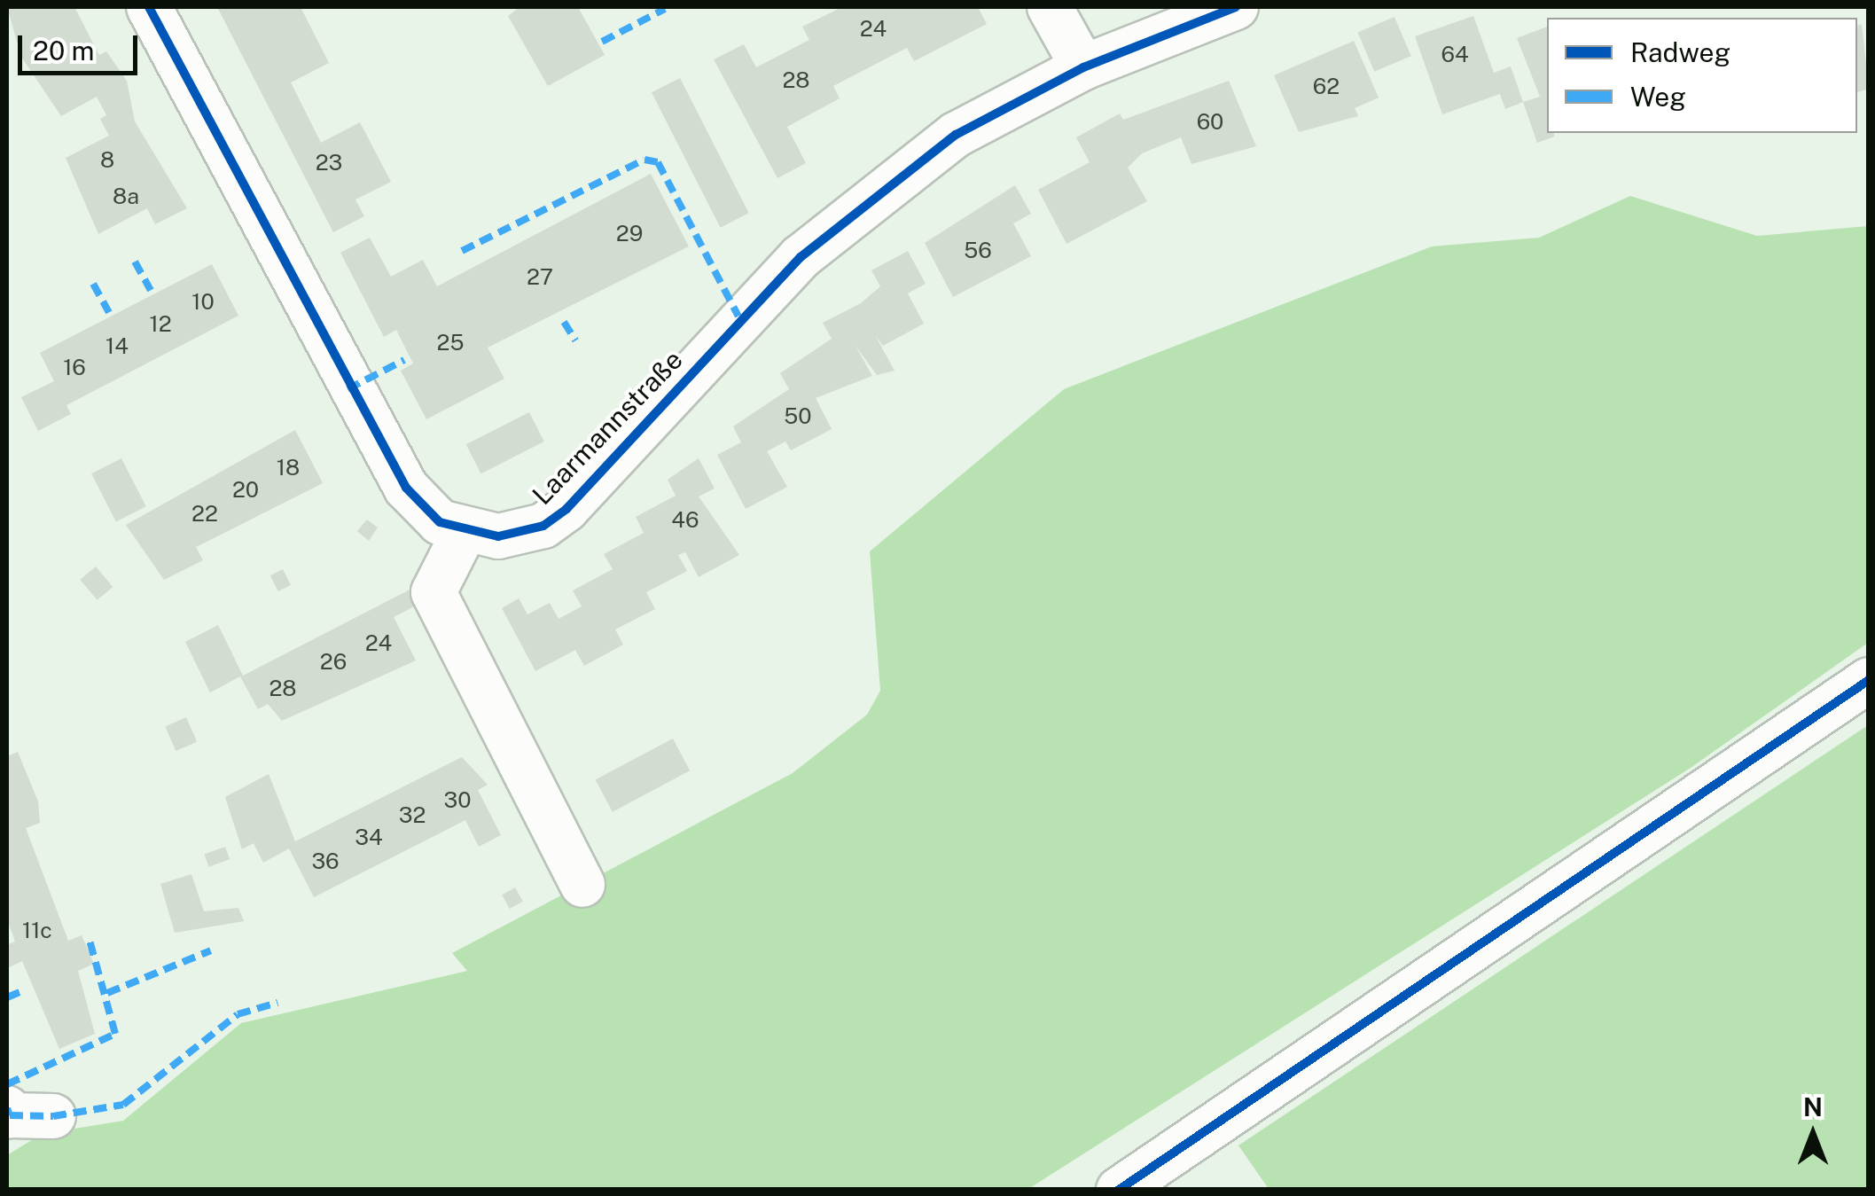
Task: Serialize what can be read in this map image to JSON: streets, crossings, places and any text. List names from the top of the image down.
{
  "streets": {
    "street": ["Laarmannstraße"]
  },
  "house_numbers": [
    "24",
    "64",
    "28",
    "62",
    "60",
    "8",
    "23",
    "8a",
    "29",
    "56",
    "27",
    "10",
    "12",
    "25",
    "14",
    "16",
    "50",
    "18",
    "20",
    "22",
    "46",
    "24",
    "26",
    "28",
    "30",
    "32",
    "34",
    "36",
    "11c"
  ],
  "legend": ["Radweg", "Weg"],
  "scale_bar": "20 m",
  "north": "top"
}
